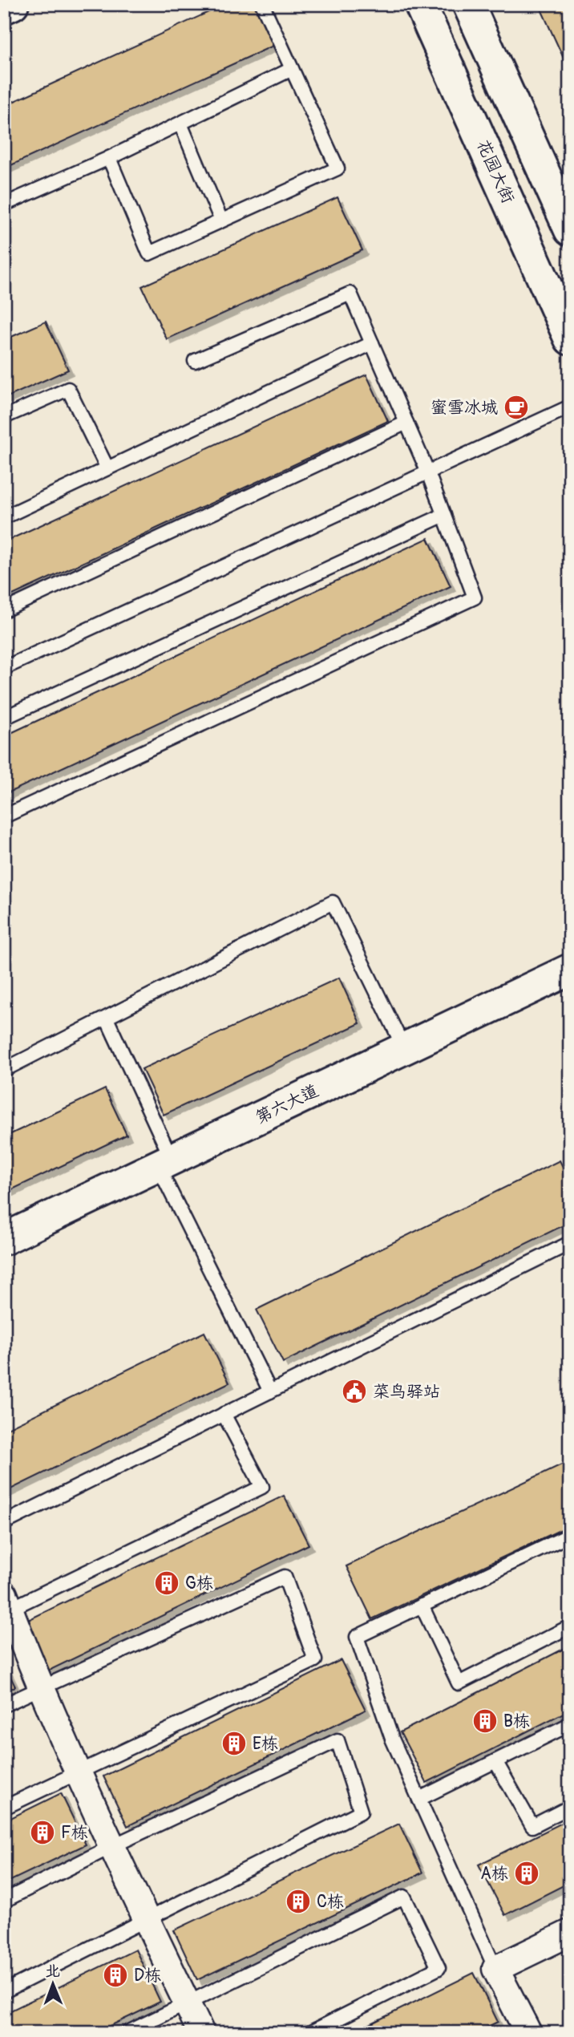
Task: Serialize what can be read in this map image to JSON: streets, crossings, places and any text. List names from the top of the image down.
{
  "streets": {
    "main road": ["花园大街", "第六大道"]
  },
  "places": {
    "cafe": ["蜜雪冰城"],
    "public building": ["菜鸟驿站"],
    "building": [
      "G栋",
      "B栋",
      "E栋",
      "F栋",
      "A栋",
      "C栋",
      "D栋"
    ]
  },
  "north": "top"
}
